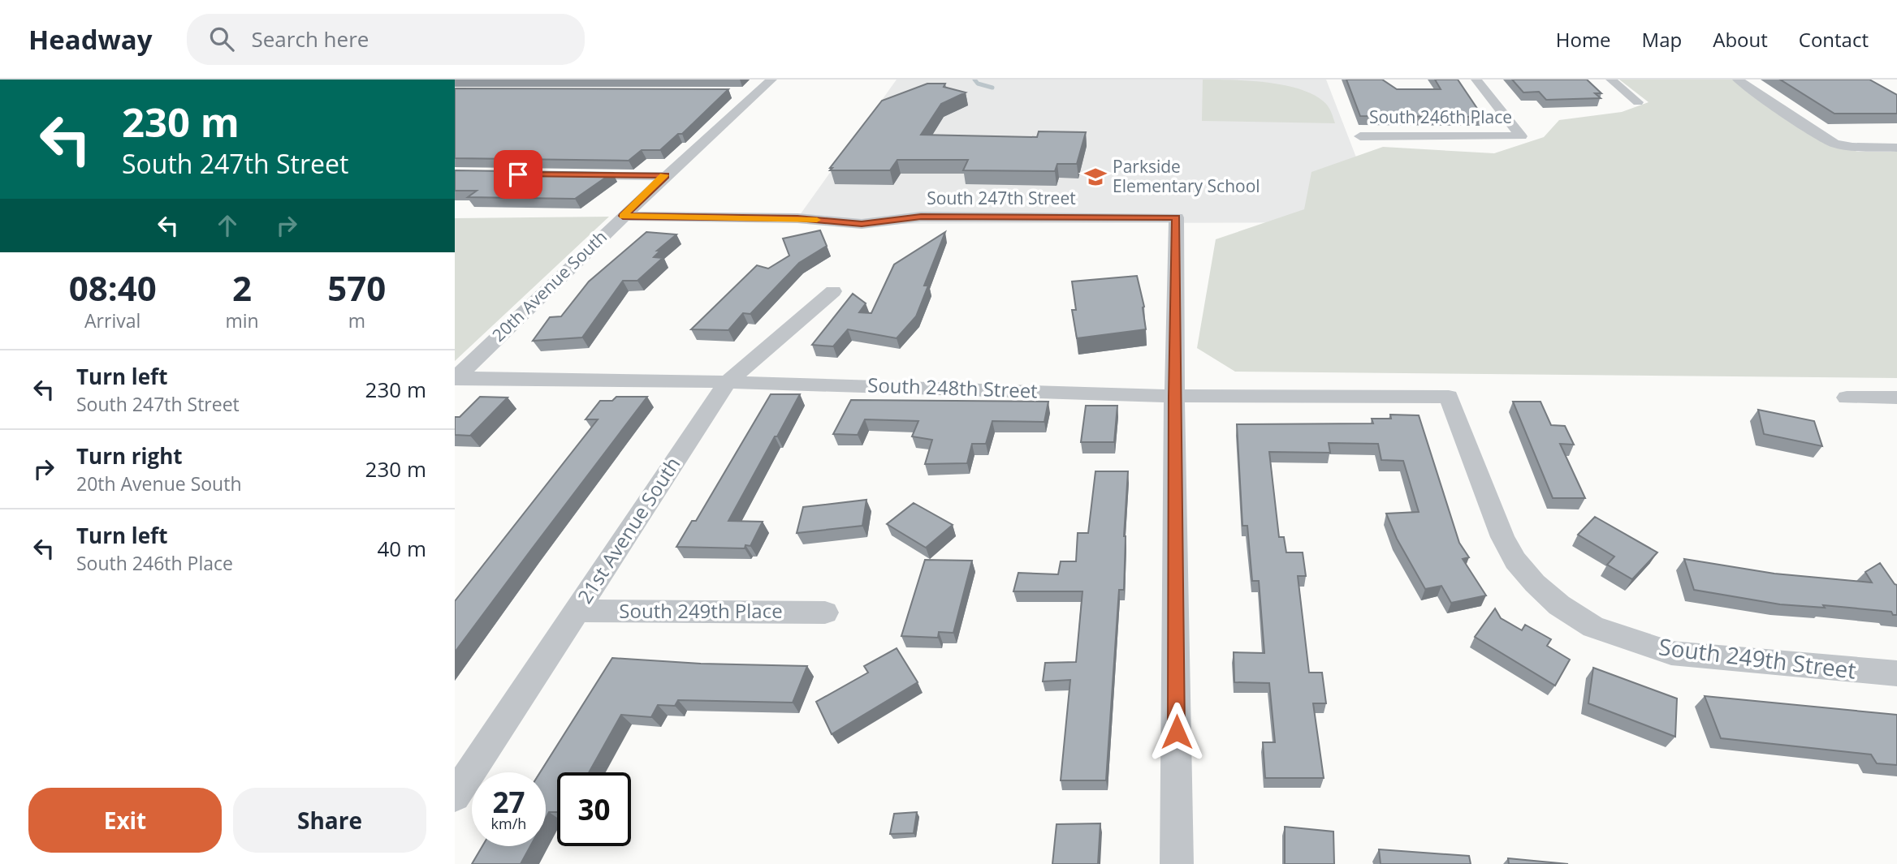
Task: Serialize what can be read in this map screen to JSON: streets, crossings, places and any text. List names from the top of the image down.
{
  "streets": {
    "street": [
      "South 246th Place",
      "South 247th Street",
      "20th Avenue South",
      "South 248th Street",
      "21st Avenue South",
      "South 249th Place",
      "South 249th Street"
    ]
  },
  "crossings": [
    ["South 247th Street", "20th Avenue South"],
    ["South 247th Street", "South 248th Street"],
    ["20th Avenue South", "South 248th Street"],
    ["South 248th Street", "21st Avenue South"],
    ["South 248th Street", "South 249th Street"],
    ["21st Avenue South", "South 249th Place"]
  ],
  "places": {
    "school or university": ["Parkside Elementary School"]
  },
  "page": {
    "header": "Headway",
    "search": "Search here",
    "nav": [
      "Home",
      "Map",
      "About",
      "Contact"
    ],
    "turn": ["230 m", "South 247th Street"],
    "eta": [
      "08:40",
      "Arrival",
      "2",
      "min",
      "570",
      "m"
    ],
    "list": [
      {
        "name": "Turn left",
        "note": "South 247th Street",
        "value": "230 m"
      },
      {
        "name": "Turn right",
        "note": "20th Avenue South",
        "value": "230 m"
      },
      {
        "name": "Turn left",
        "note": "South 246th Place",
        "value": "40 m"
      }
    ],
    "speed": "27 km/h",
    "limit": "30",
    "buttons": ["Exit", "Share"]
  }
}
